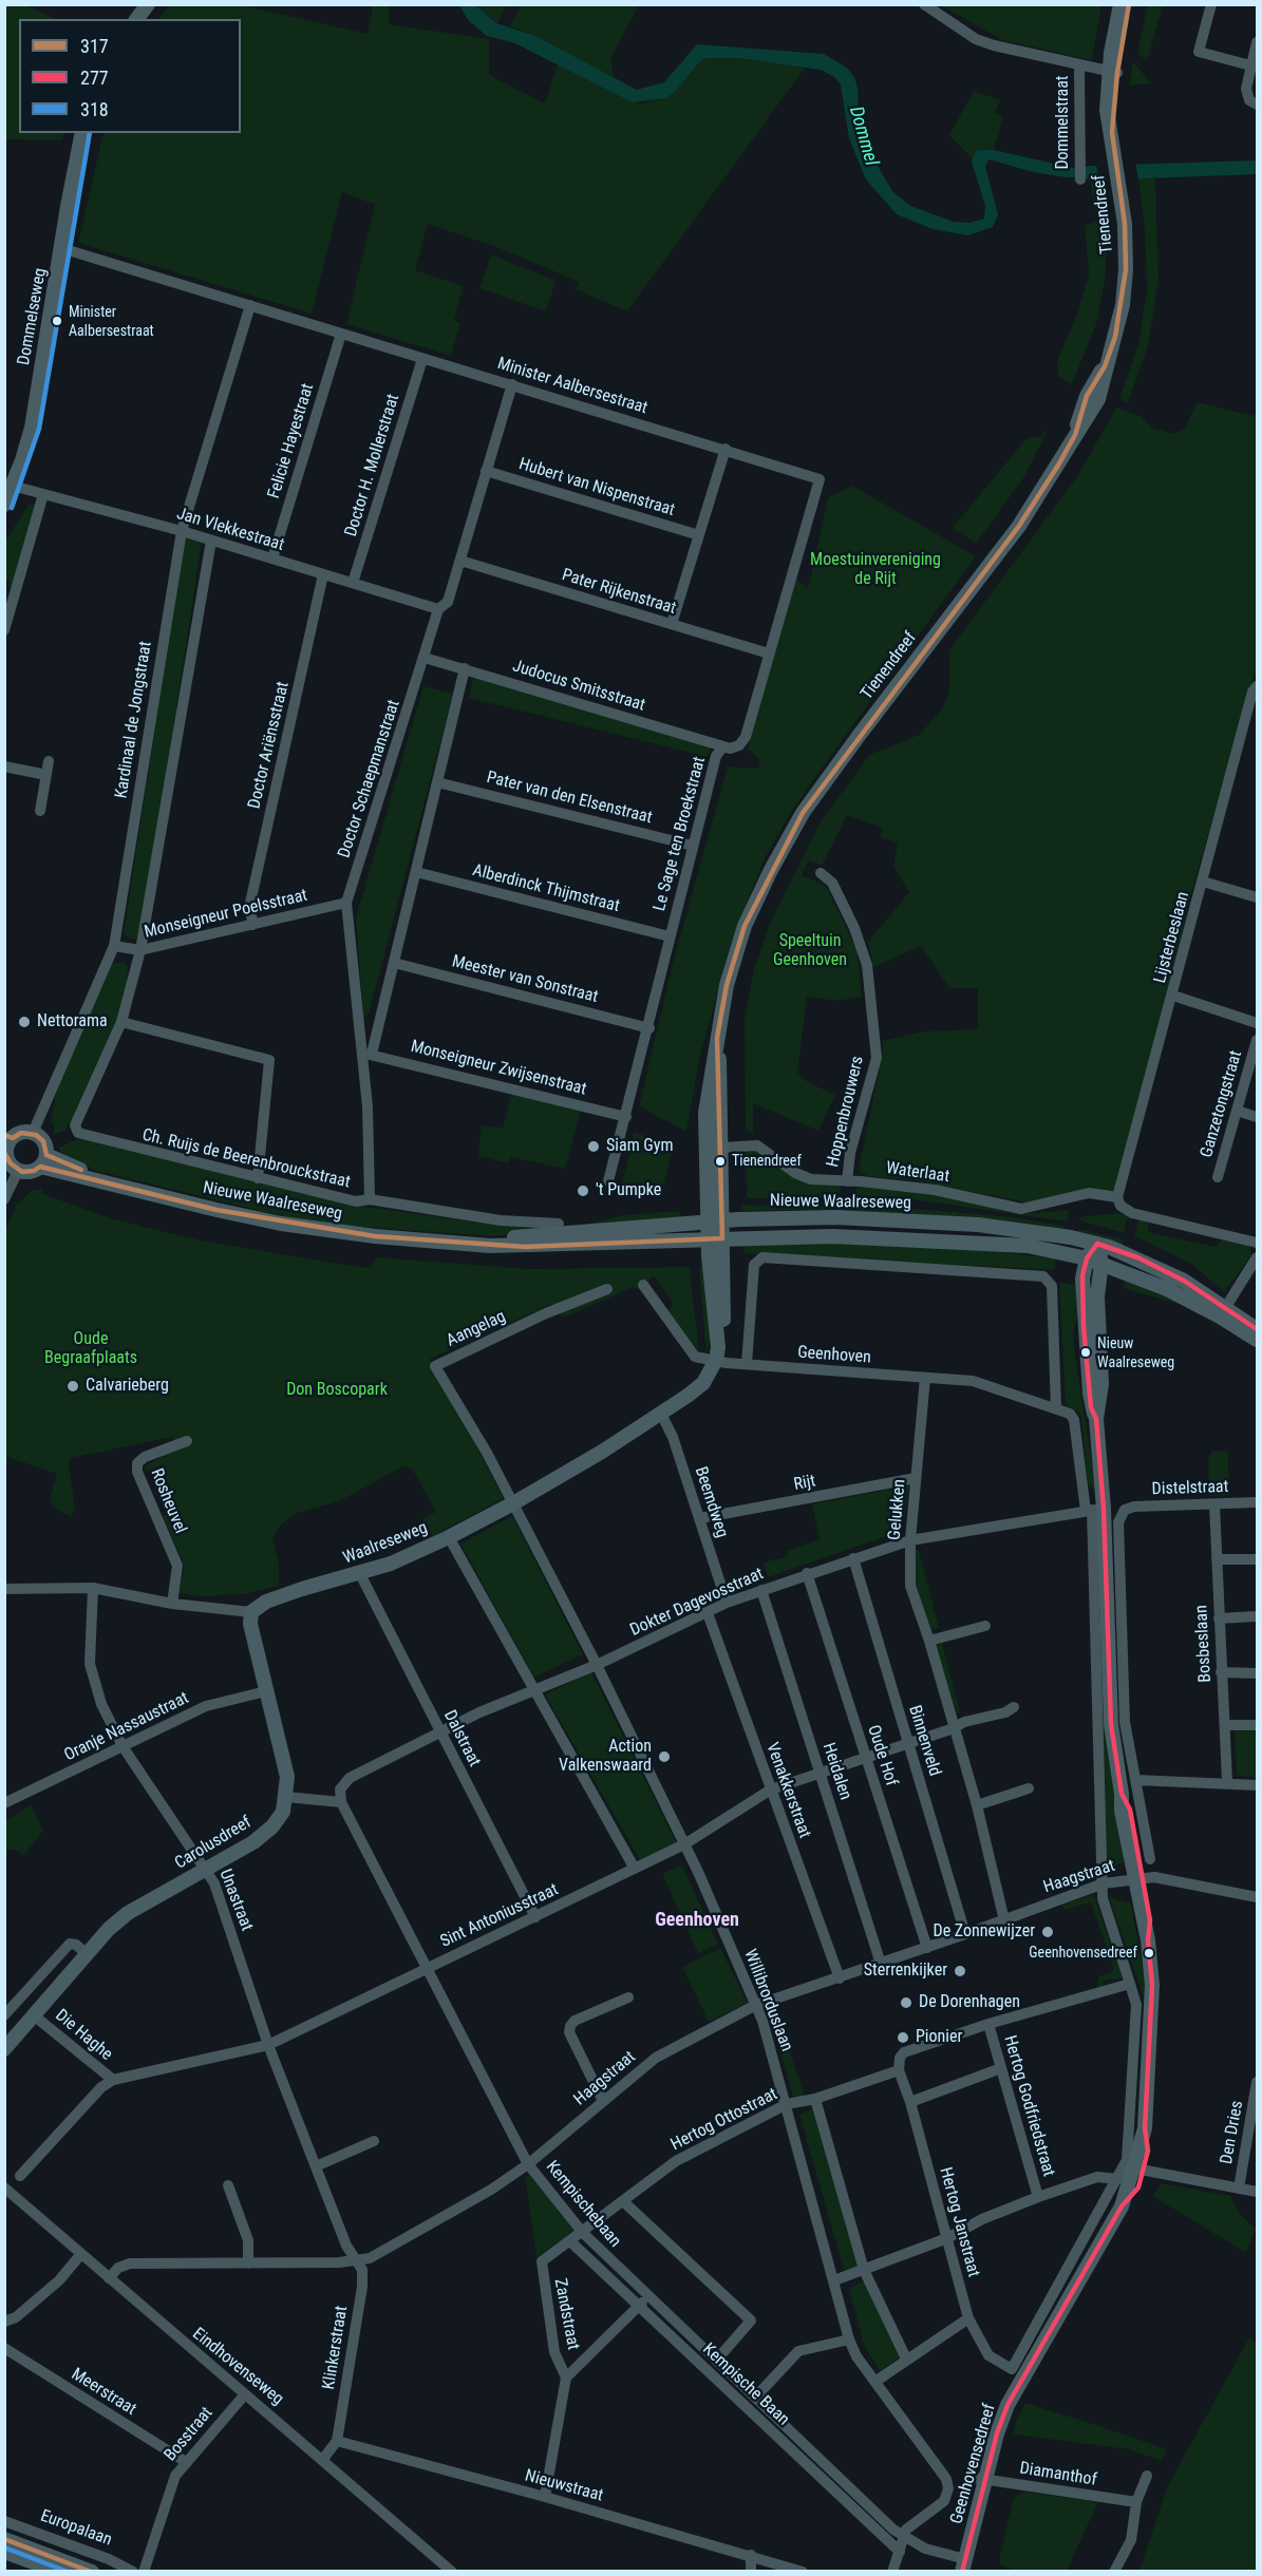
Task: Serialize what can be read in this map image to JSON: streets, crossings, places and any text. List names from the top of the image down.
{
  "streets": {
    "street": [
      "Dommelstraat",
      "Tienendreef",
      "Dommelseweg",
      "Minister Aalbersestraat",
      "Felicie Hayestraat",
      "Doctor H. Mollerstraat",
      "Hubert van Nispenstraat",
      "Jan Vlekkestraat",
      "Pater Rijkenstraat",
      "Judocus Smitsstraat",
      "Kardinaal de Jongstraat",
      "Doctor Ariënsstraat",
      "Doctor Schaepmanstraat",
      "Pater van den Elsenstraat",
      "Le Sage ten Broekstraat",
      "Alberdinck Thijmstraat",
      "Monseigneur Poelsstraat",
      "Lijsterbeslaan",
      "Meester van Sonstraat",
      "Monseigneur Zwijsenstraat",
      "Ganzetongstraat",
      "Hoppenbrouwers",
      "Ch. Ruijs de Beerenbrouckstraat",
      "Waterlaat",
      "Nieuwe Waalreseweg",
      "Aangelag",
      "Geenhoven",
      "Rijt",
      "Distelstraat",
      "Rosheuvel",
      "Beemdweg",
      "Gelukken",
      "Waalreseweg",
      "Dokter Dagevosstraat",
      "Bosbeslaan",
      "Oranje Nassaustraat",
      "Dalstraat",
      "Binnenveld",
      "Oude Hof",
      "Heidalen",
      "Venakkerstraat",
      "Carolusdreef",
      "Haagstraat",
      "Unastraat",
      "Sint Antoniusstraat",
      "Willibrorduslaan",
      "Die Haghe",
      "Hertog Godfriedstraat",
      "Hertog Ottostraat",
      "Den Dries",
      "Kempischebaan",
      "Hertog Janstraat",
      "Zandstraat",
      "Klinkerstraat",
      "Eindhovenseweg",
      "Kempische Baan",
      "Meerstraat",
      "Bosstraat",
      "Geenhovensedreef",
      "Diamanthof",
      "Nieuwstraat",
      "Europalaan"
    ]
  },
  "crossings": [
    ["Dommelstraat", "Tienendreef"],
    ["Tienendreef", "Waterlaat"],
    ["Tienendreef", "Nieuwe Waalreseweg"],
    ["Dommelseweg", "Minister Aalbersestraat"],
    ["Dommelseweg", "Jan Vlekkestraat"],
    ["Minister Aalbersestraat", "Felicie Hayestraat"],
    ["Minister Aalbersestraat", "Doctor H. Mollerstraat"],
    ["Minister Aalbersestraat", "Kardinaal de Jongstraat"],
    ["Minister Aalbersestraat", "Doctor Schaepmanstraat"],
    ["Minister Aalbersestraat", "Le Sage ten Broekstraat"],
    ["Felicie Hayestraat", "Jan Vlekkestraat"],
    ["Doctor H. Mollerstraat", "Jan Vlekkestraat"],
    ["Hubert van Nispenstraat", "Doctor Schaepmanstraat"],
    ["Jan Vlekkestraat", "Kardinaal de Jongstraat"],
    ["Jan Vlekkestraat", "Doctor Ariënsstraat"],
    ["Jan Vlekkestraat", "Doctor Schaepmanstraat"],
    ["Pater Rijkenstraat", "Doctor Schaepmanstraat"],
    ["Pater Rijkenstraat", "Le Sage ten Broekstraat"],
    ["Judocus Smitsstraat", "Doctor Schaepmanstraat"],
    ["Judocus Smitsstraat", "Le Sage ten Broekstraat"],
    ["Kardinaal de Jongstraat", "Monseigneur Poelsstraat"],
    ["Kardinaal de Jongstraat", "Nieuwe Waalreseweg"],
    ["Doctor Ariënsstraat", "Monseigneur Poelsstraat"],
    ["Doctor Schaepmanstraat", "Pater van den Elsenstraat"],
    ["Doctor Schaepmanstraat", "Alberdinck Thijmstraat"],
    ["Doctor Schaepmanstraat", "Monseigneur Poelsstraat"],
    ["Doctor Schaepmanstraat", "Meester van Sonstraat"],
    ["Doctor Schaepmanstraat", "Monseigneur Zwijsenstraat"],
    ["Doctor Schaepmanstraat", "Ch. Ruijs de Beerenbrouckstraat"],
    ["Pater van den Elsenstraat", "Le Sage ten Broekstraat"],
    ["Le Sage ten Broekstraat", "Alberdinck Thijmstraat"],
    ["Le Sage ten Broekstraat", "Meester van Sonstraat"],
    ["Le Sage ten Broekstraat", "Monseigneur Zwijsenstraat"],
    ["Lijsterbeslaan", "Waterlaat"],
    ["Hoppenbrouwers", "Waterlaat"],
    ["Nieuwe Waalreseweg", "Geenhovensedreef"],
    ["Aangelag", "Waalreseweg"],
    ["Aangelag", "Willibrorduslaan"],
    ["Geenhoven", "Gelukken"],
    ["Geenhoven", "Waalreseweg"],
    ["Geenhoven", "Geenhovensedreef"],
    ["Rijt", "Beemdweg"],
    ["Rijt", "Gelukken"],
    ["Distelstraat", "Bosbeslaan"],
    ["Beemdweg", "Waalreseweg"],
    ["Beemdweg", "Dokter Dagevosstraat"],
    ["Gelukken", "Dokter Dagevosstraat"],
    ["Gelukken", "Haagstraat"],
    ["Gelukken", "Sint Antoniusstraat"],
    ["Waalreseweg", "Dalstraat"],
    ["Waalreseweg", "Carolusdreef"],
    ["Waalreseweg", "Willibrorduslaan"],
    ["Dokter Dagevosstraat", "Dalstraat"],
    ["Dokter Dagevosstraat", "Binnenveld"],
    ["Dokter Dagevosstraat", "Oude Hof"],
    ["Dokter Dagevosstraat", "Heidalen"],
    ["Dokter Dagevosstraat", "Venakkerstraat"],
    ["Dokter Dagevosstraat", "Willibrorduslaan"],
    ["Dokter Dagevosstraat", "Kempischebaan"],
    ["Dokter Dagevosstraat", "Geenhovensedreef"],
    ["Oranje Nassaustraat", "Carolusdreef"],
    ["Oranje Nassaustraat", "Unastraat"],
    ["Dalstraat", "Sint Antoniusstraat"],
    ["Binnenveld", "Haagstraat"],
    ["Binnenveld", "Sint Antoniusstraat"],
    ["Oude Hof", "Haagstraat"],
    ["Oude Hof", "Sint Antoniusstraat"],
    ["Heidalen", "Haagstraat"],
    ["Heidalen", "Sint Antoniusstraat"],
    ["Venakkerstraat", "Haagstraat"],
    ["Venakkerstraat", "Sint Antoniusstraat"],
    ["Carolusdreef", "Unastraat"],
    ["Carolusdreef", "Die Haghe"],
    ["Haagstraat", "Unastraat"],
    ["Haagstraat", "Willibrorduslaan"],
    ["Haagstraat", "Kempischebaan"],
    ["Haagstraat", "Klinkerstraat"],
    ["Haagstraat", "Eindhovenseweg"],
    ["Haagstraat", "Geenhovensedreef"],
    ["Unastraat", "Sint Antoniusstraat"],
    ["Unastraat", "Klinkerstraat"],
    ["Sint Antoniusstraat", "Willibrorduslaan"],
    ["Sint Antoniusstraat", "Die Haghe"],
    ["Sint Antoniusstraat", "Kempischebaan"],
    ["Willibrorduslaan", "Hertog Ottostraat"],
    ["Willibrorduslaan", "Kempischebaan"],
    ["Hertog Ottostraat", "Kempischebaan"],
    ["Hertog Ottostraat", "Hertog Janstraat"],
    ["Hertog Ottostraat", "Zandstraat"],
    ["Kempischebaan", "Zandstraat"],
    ["Kempischebaan", "Geenhovensedreef"],
    ["Hertog Janstraat", "Geenhovensedreef"],
    ["Zandstraat", "Kempische Baan"],
    ["Zandstraat", "Nieuwstraat"],
    ["Klinkerstraat", "Nieuwstraat"],
    ["Eindhovenseweg", "Bosstraat"],
    ["Meerstraat", "Bosstraat"],
    ["Geenhovensedreef", "Diamanthof"]
  ],
  "districts": ["Geenhoven"],
  "water": ["Dommel"],
  "parks": [
    "Moestuinvereniging de Rijt",
    "Speeltuin Geenhoven",
    "Oude Begraafplaats",
    "Don Boscopark"
  ],
  "places": [
    "Minister Aalbersestraat",
    "Nettorama",
    "Siam Gym",
    "Tienendreef",
    "'t Pumpke",
    "Nieuw Waalreseweg",
    "Calvarieberg",
    "Action Valkenswaard",
    "De Zonnewijzer",
    "Geenhovensedreef",
    "Sterrenkijker",
    "De Dorenhagen",
    "Pionier"
  ],
  "lines": ["transit line 317", "transit line 318", "transit line 277"],
  "legend": ["317", "277", "318"]
}
